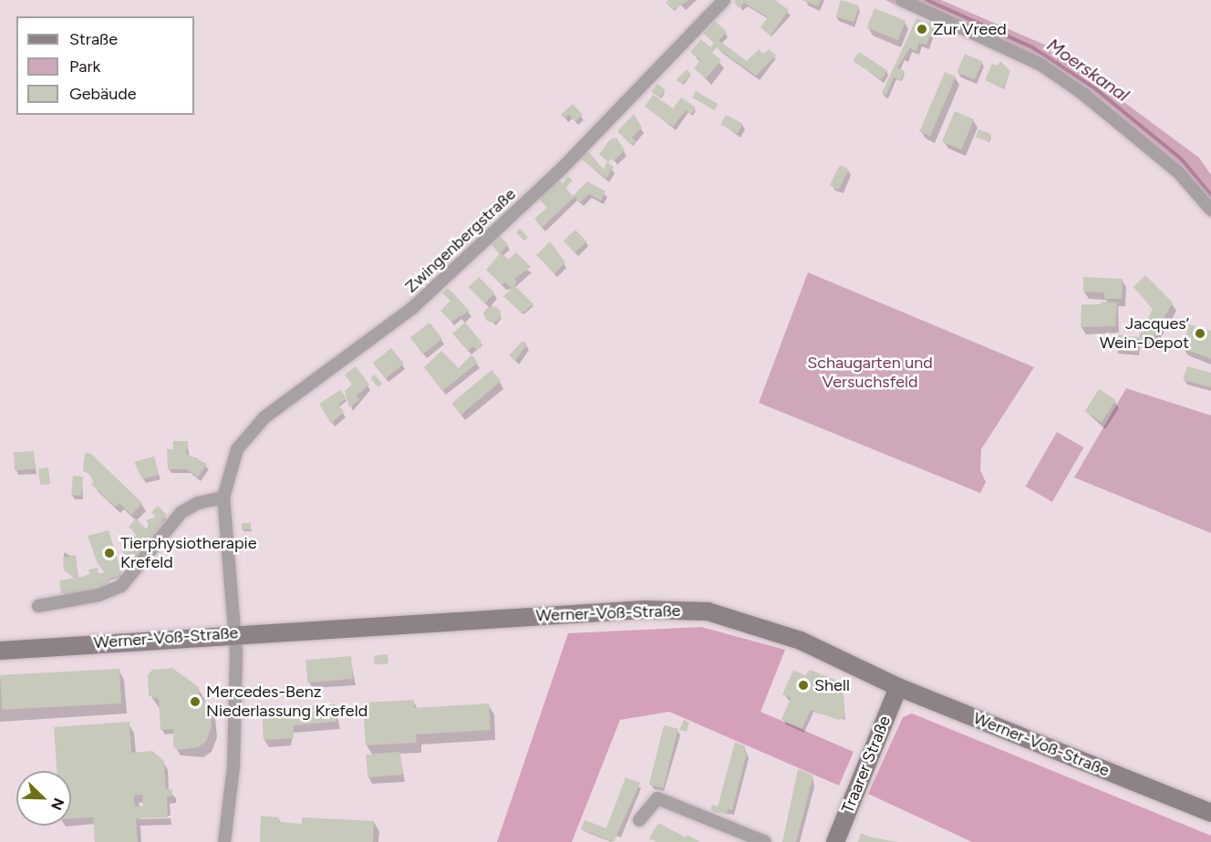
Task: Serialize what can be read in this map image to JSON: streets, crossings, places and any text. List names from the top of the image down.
{
  "streets": {
    "main road": ["Werner-Voß-Straße", "Traarer Straße"],
    "street": ["Zwingenbergstraße"]
  },
  "crossings": [
    ["Zwingenbergstraße", "Werner-Voß-Straße"],
    ["Werner-Voß-Straße", "Traarer Straße"]
  ],
  "water": ["Moerskanal"],
  "parks": ["Schaugarten und Versuchsfeld"],
  "places": [
    "Zur Vreed",
    "Jacques’ Wein-Depot",
    "Tierphysiotherapie Krefeld",
    "Shell",
    "Mercedes-Benz Niederlassung Krefeld"
  ],
  "legend": ["Straße", "Park", "Gebäude"],
  "north": "bottom right"
}
